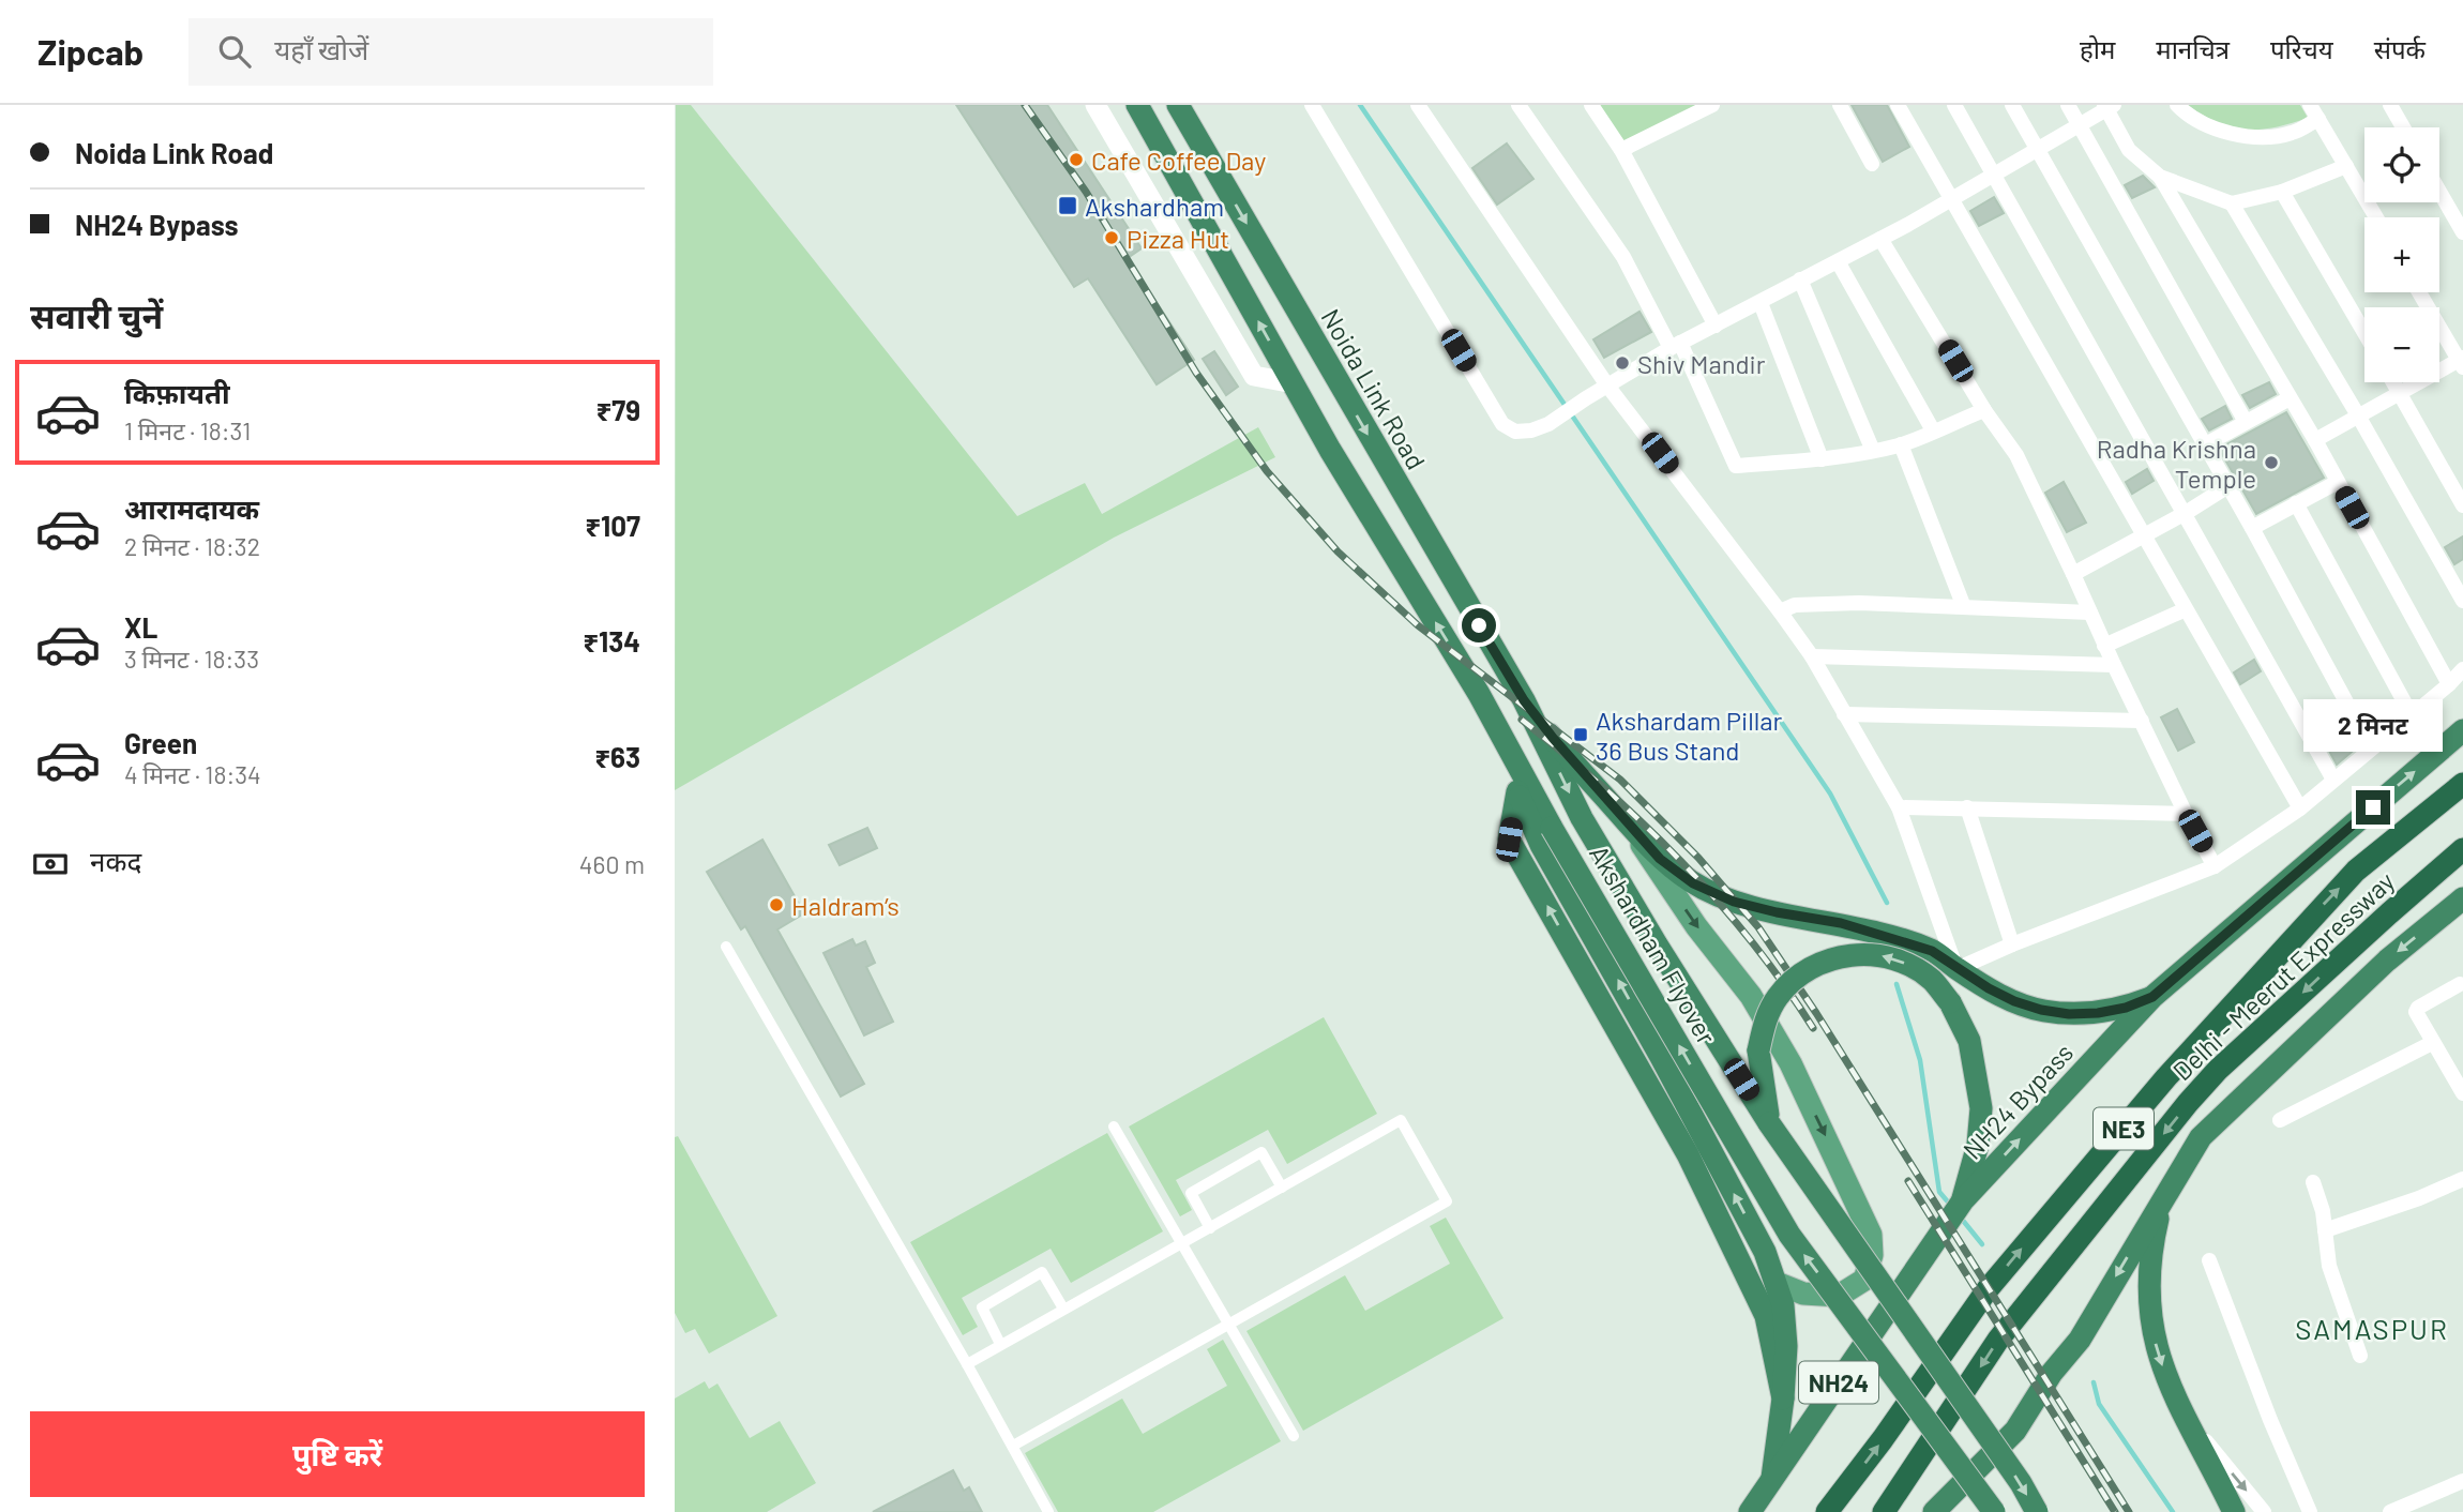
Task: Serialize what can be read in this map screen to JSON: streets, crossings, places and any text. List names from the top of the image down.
{
  "streets": {
    "highway": [
      "Noida Link Road",
      "Akshardham Flyover",
      "Delhi - Meerut Expressway",
      "NH24 Bypass",
      "NE3",
      "NH24"
    ]
  },
  "crossings": [
    ["Noida Link Road", "Akshardham Flyover"]
  ],
  "districts": ["SAMASPUR"],
  "places": {
    "other": [
      "Cafe Coffee Day",
      "Pizza Hut",
      "Shiv Mandir",
      "Radha Krishna Temple",
      "Haldram’s"
    ],
    "transit": ["Akshardham", "Akshardam Pillar 36 Bus Stand"]
  },
  "page": {
    "header": "Zipcab",
    "search": "यहाँ खोजें",
    "nav": [
      "होम",
      "मानचित्र",
      "परिचय",
      "संपर्क"
    ],
    "banner": ["Noida Link Road", "NH24 Bypass"],
    "map_buttons": ["+", "−"],
    "heading": "सवारी चुनें",
    "list": [
      {
        "name": "किफ़ायती",
        "note": "1 मिनट · 18:31",
        "value": "₹79"
      },
      {
        "name": "आरामदायक",
        "note": "2 मिनट · 18:32",
        "value": "₹107"
      },
      {
        "name": "XL",
        "note": "3 मिनट · 18:33",
        "value": "₹134"
      },
      {
        "name": "Green",
        "note": "4 मिनट · 18:34",
        "value": "₹63"
      }
    ],
    "bubble": "2 मिनट",
    "pay": ["नकद", "460 m"],
    "buttons": "पुष्टि करें"
  }
}
